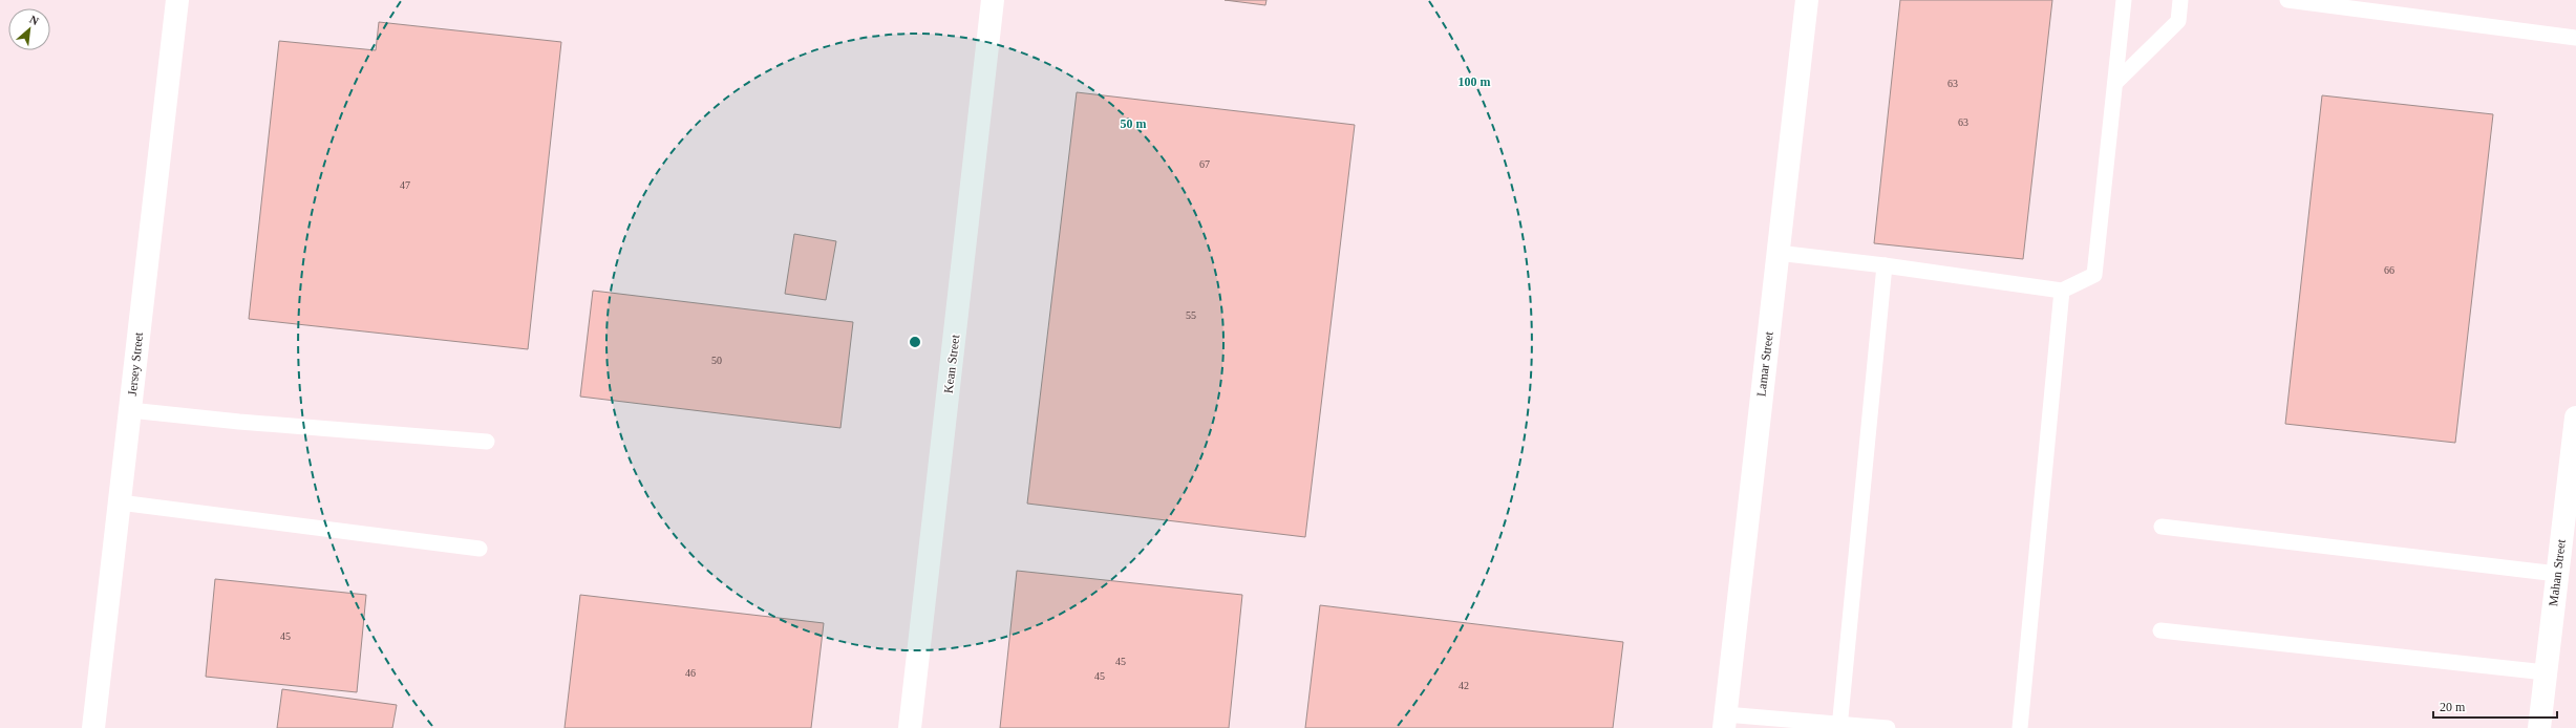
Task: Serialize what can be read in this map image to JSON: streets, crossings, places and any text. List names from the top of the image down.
{
  "streets": {
    "street": [
      "Jersey Street",
      "Kean Street",
      "Lamar Street",
      "Mahan Street"
    ]
  },
  "house_numbers": [
    "63",
    "63",
    "67",
    "47",
    "66",
    "55",
    "50",
    "45",
    "45",
    "46",
    "45",
    "42"
  ],
  "scale_bar": "20 m",
  "north": "top right",
  "rings": ["100 m", "50 m"]
}
